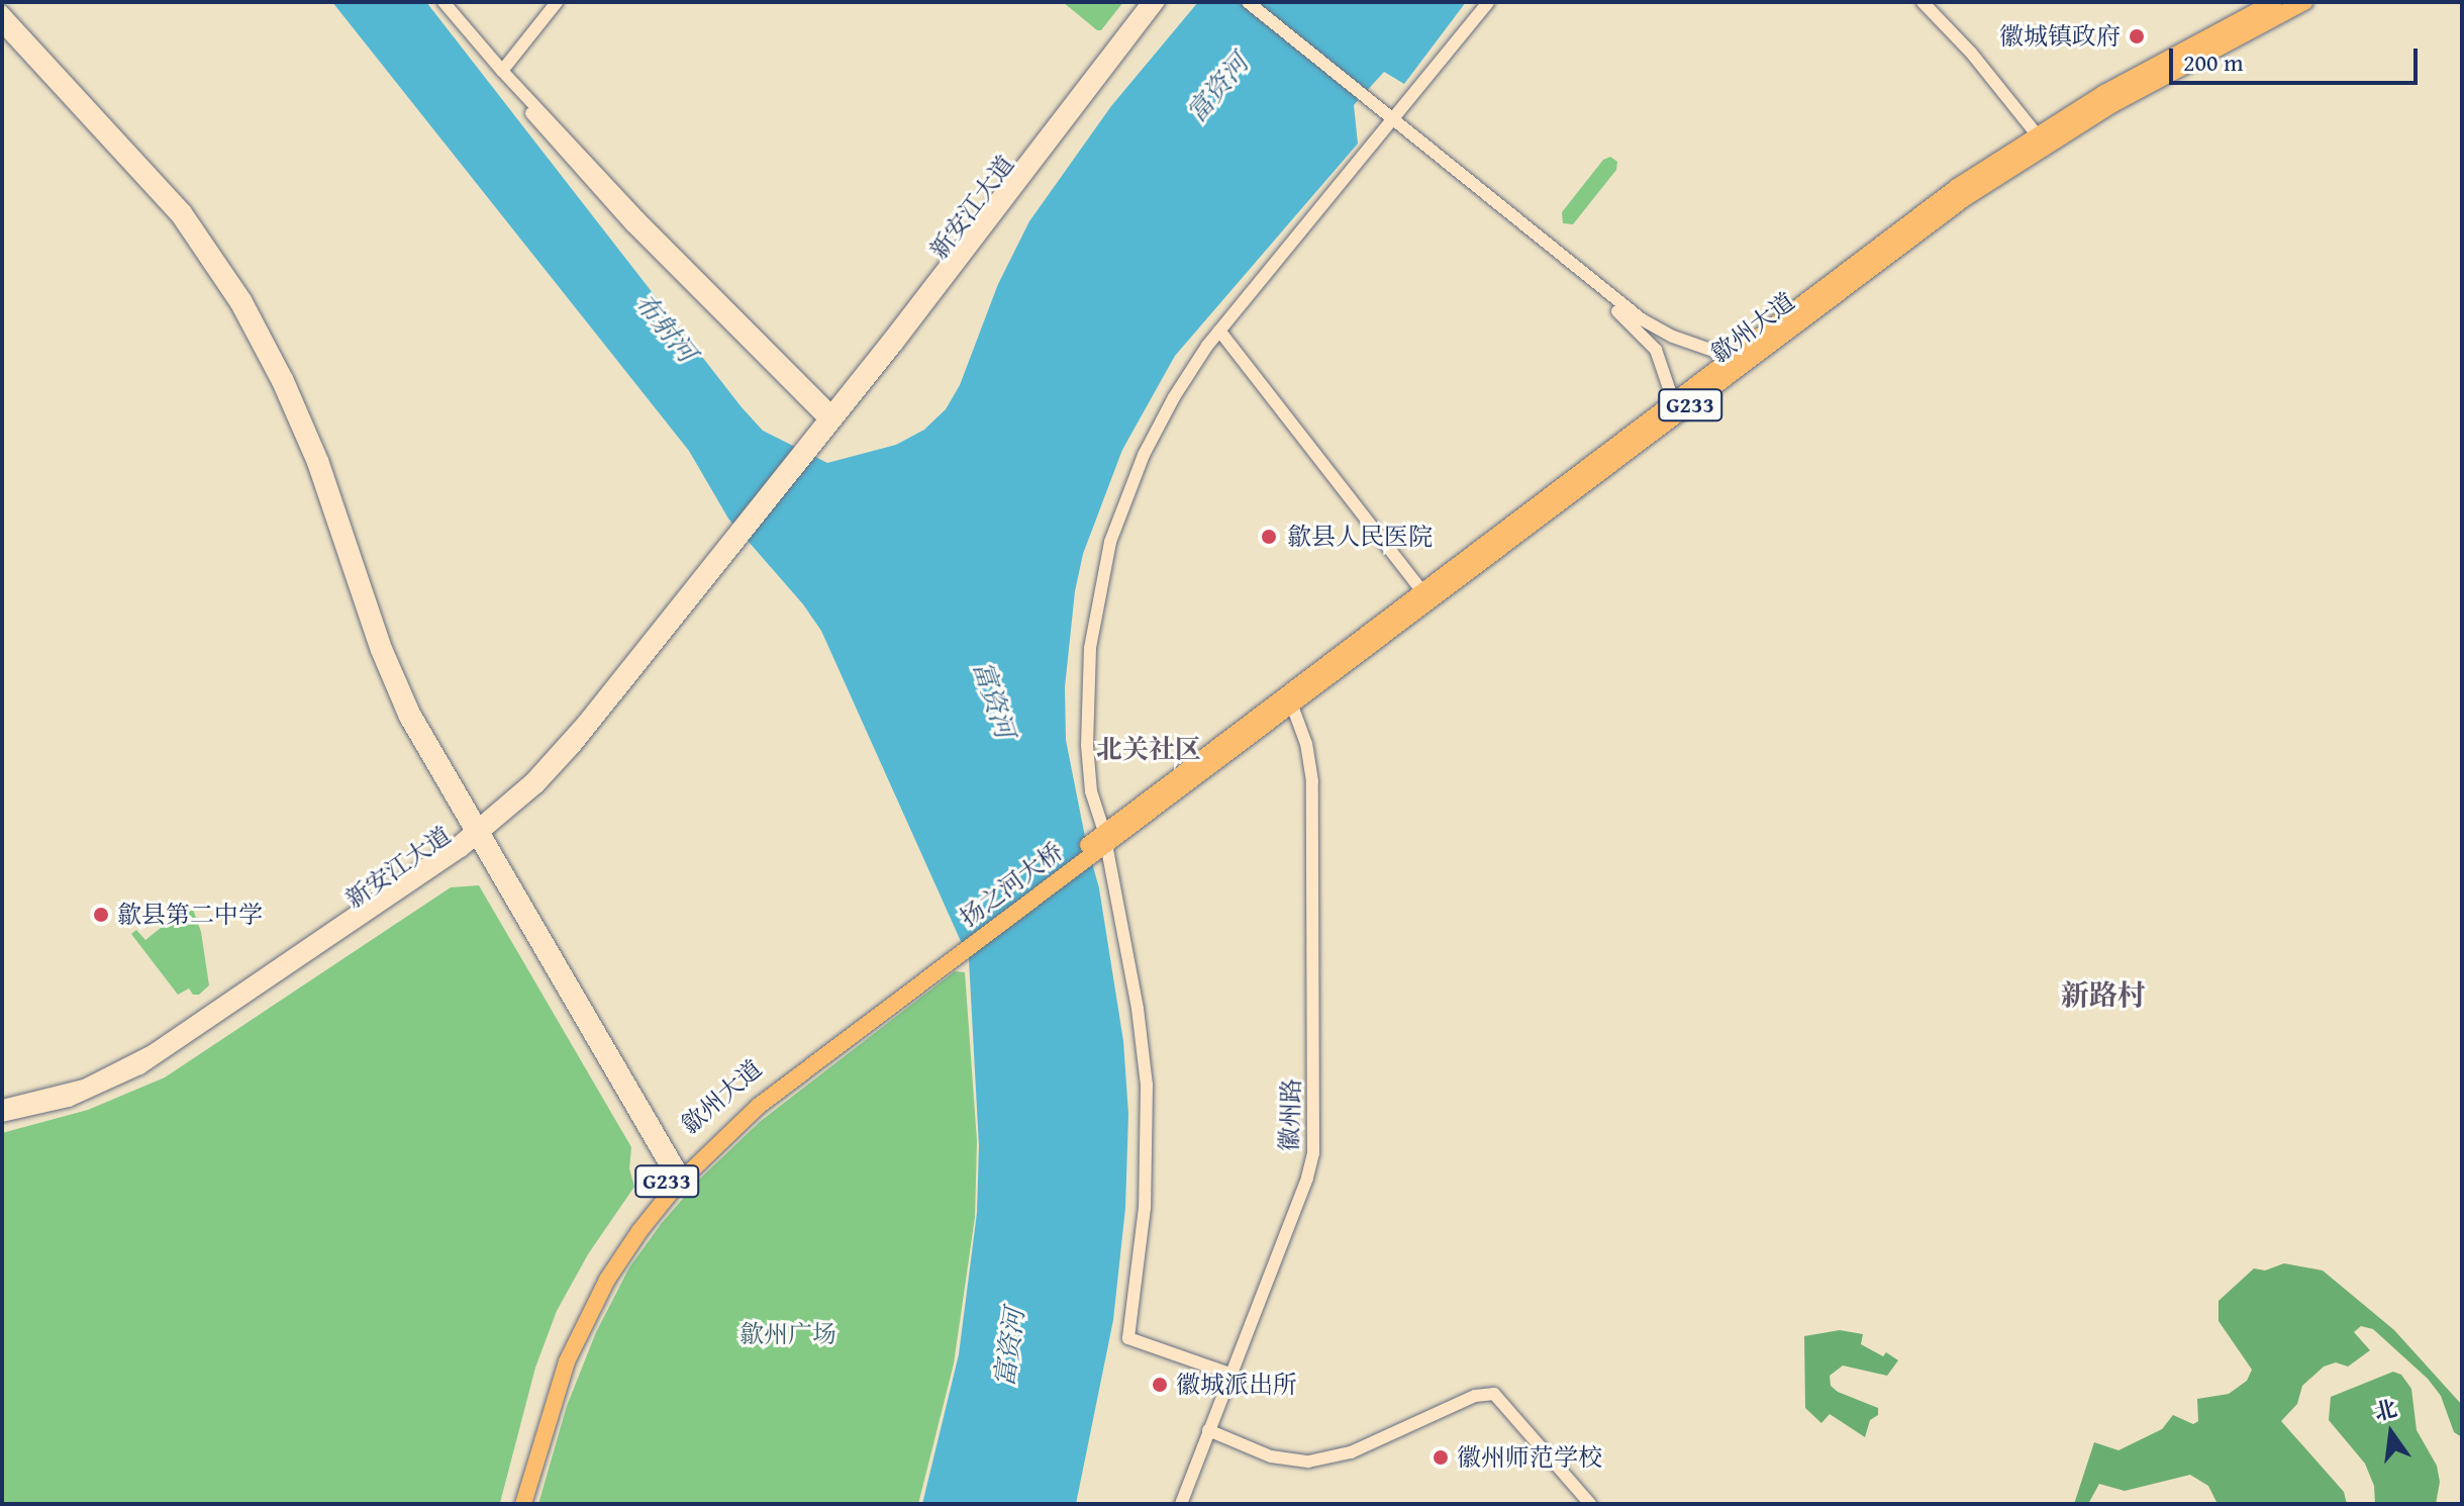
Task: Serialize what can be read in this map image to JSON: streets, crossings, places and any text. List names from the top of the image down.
{
  "streets": {
    "highway": ["歙州大道", "G233", "扬之河大桥"],
    "main road": ["新安江大道", "徽州路"]
  },
  "crossings": [
    ["歙州大道", "扬之河大桥"],
    ["歙州大道", "徽州路"]
  ],
  "districts": ["北关社区", "新路村"],
  "water": ["富资河", "布射河"],
  "parks": ["歙州广场"],
  "places": [
    "徽城镇政府",
    "歙县人民医院",
    "歙县第二中学",
    "徽城派出所",
    "徽州师范学校"
  ],
  "scale_bar": "200 m",
  "north": "top"
}
